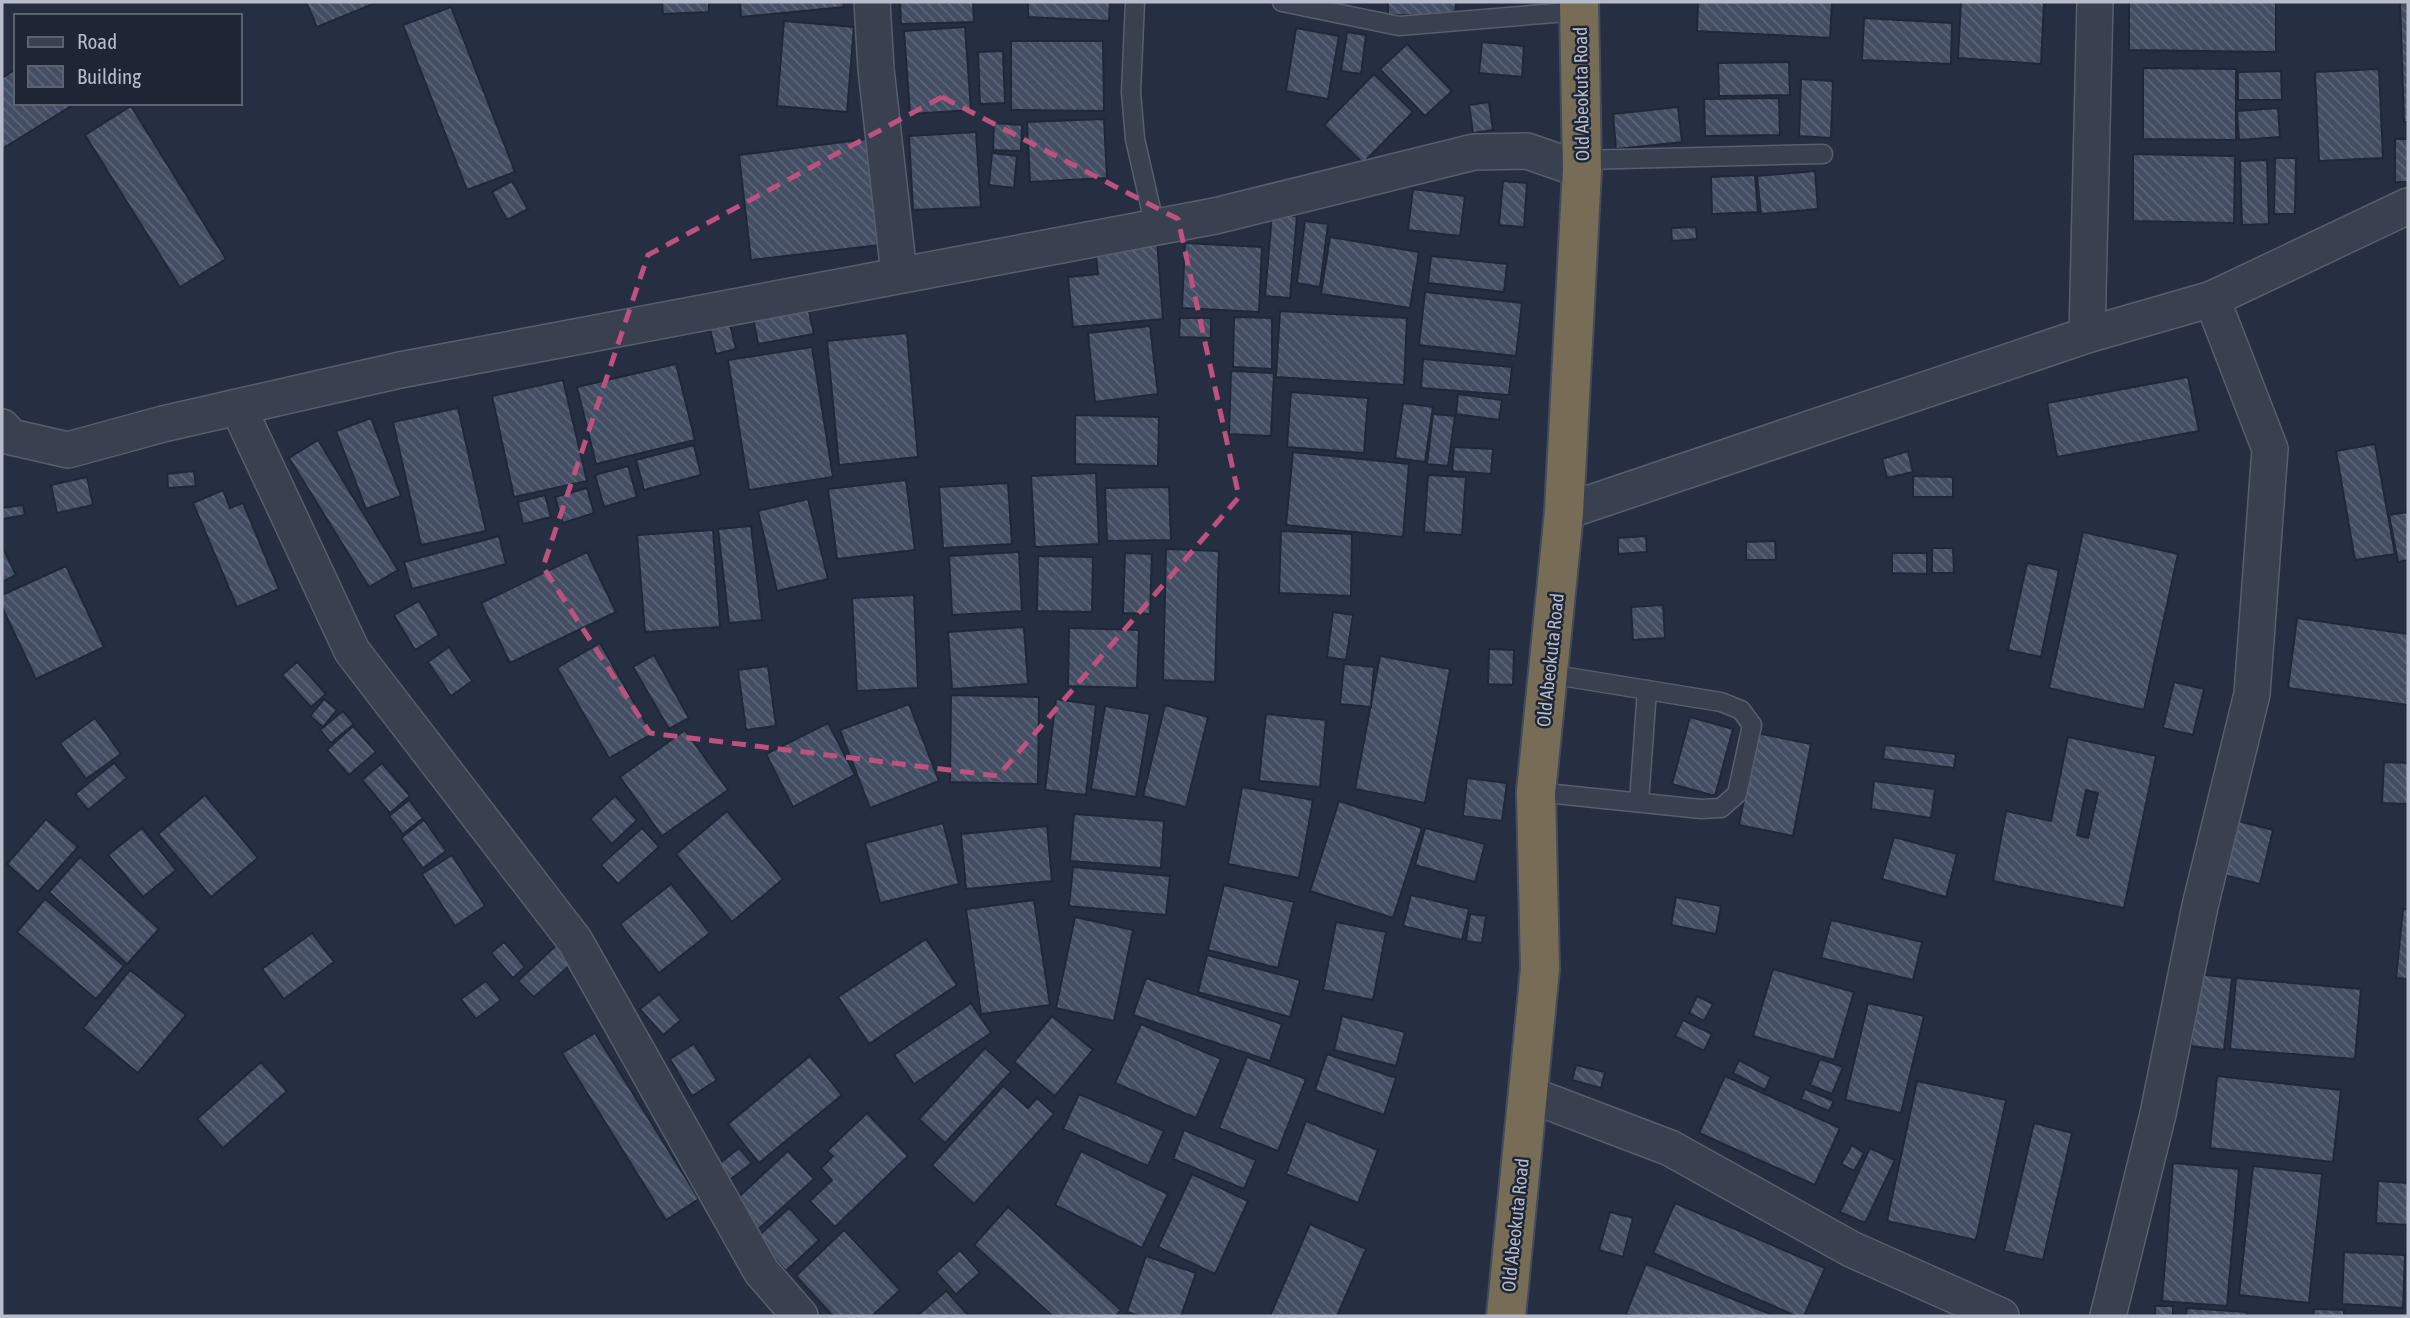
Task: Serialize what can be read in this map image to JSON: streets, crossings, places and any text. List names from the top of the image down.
{
  "streets": {
    "highway": ["Old Abeokuta Road"]
  },
  "legend": ["Road", "Building"]
}
